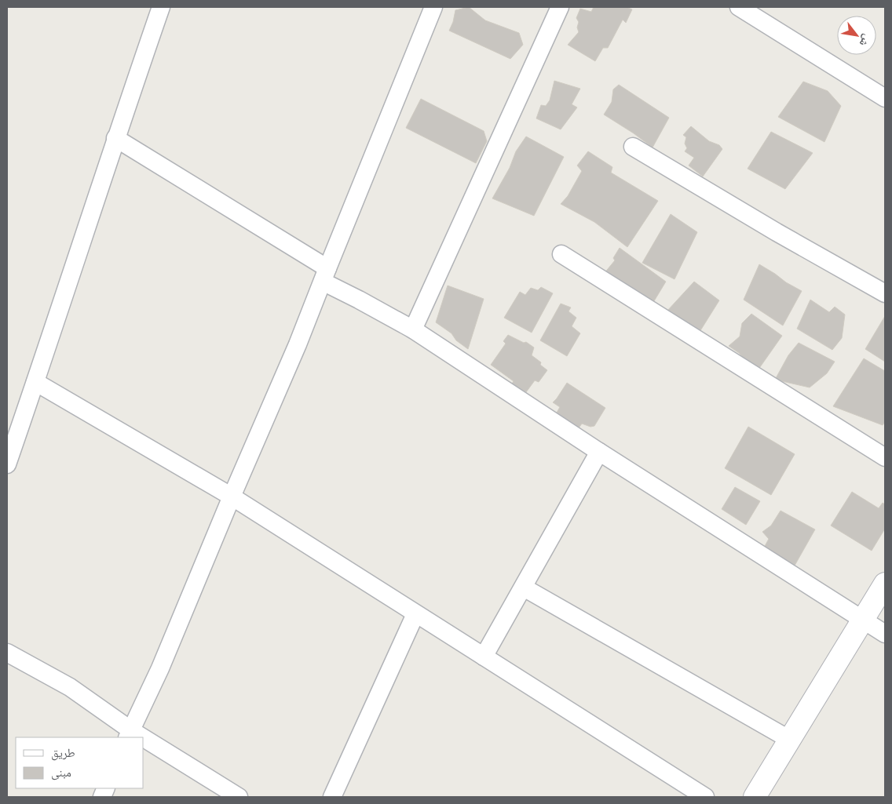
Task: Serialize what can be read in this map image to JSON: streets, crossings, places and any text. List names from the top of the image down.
{
  "legend": ["طريق", "مبنى"],
  "north": "bottom right"
}
